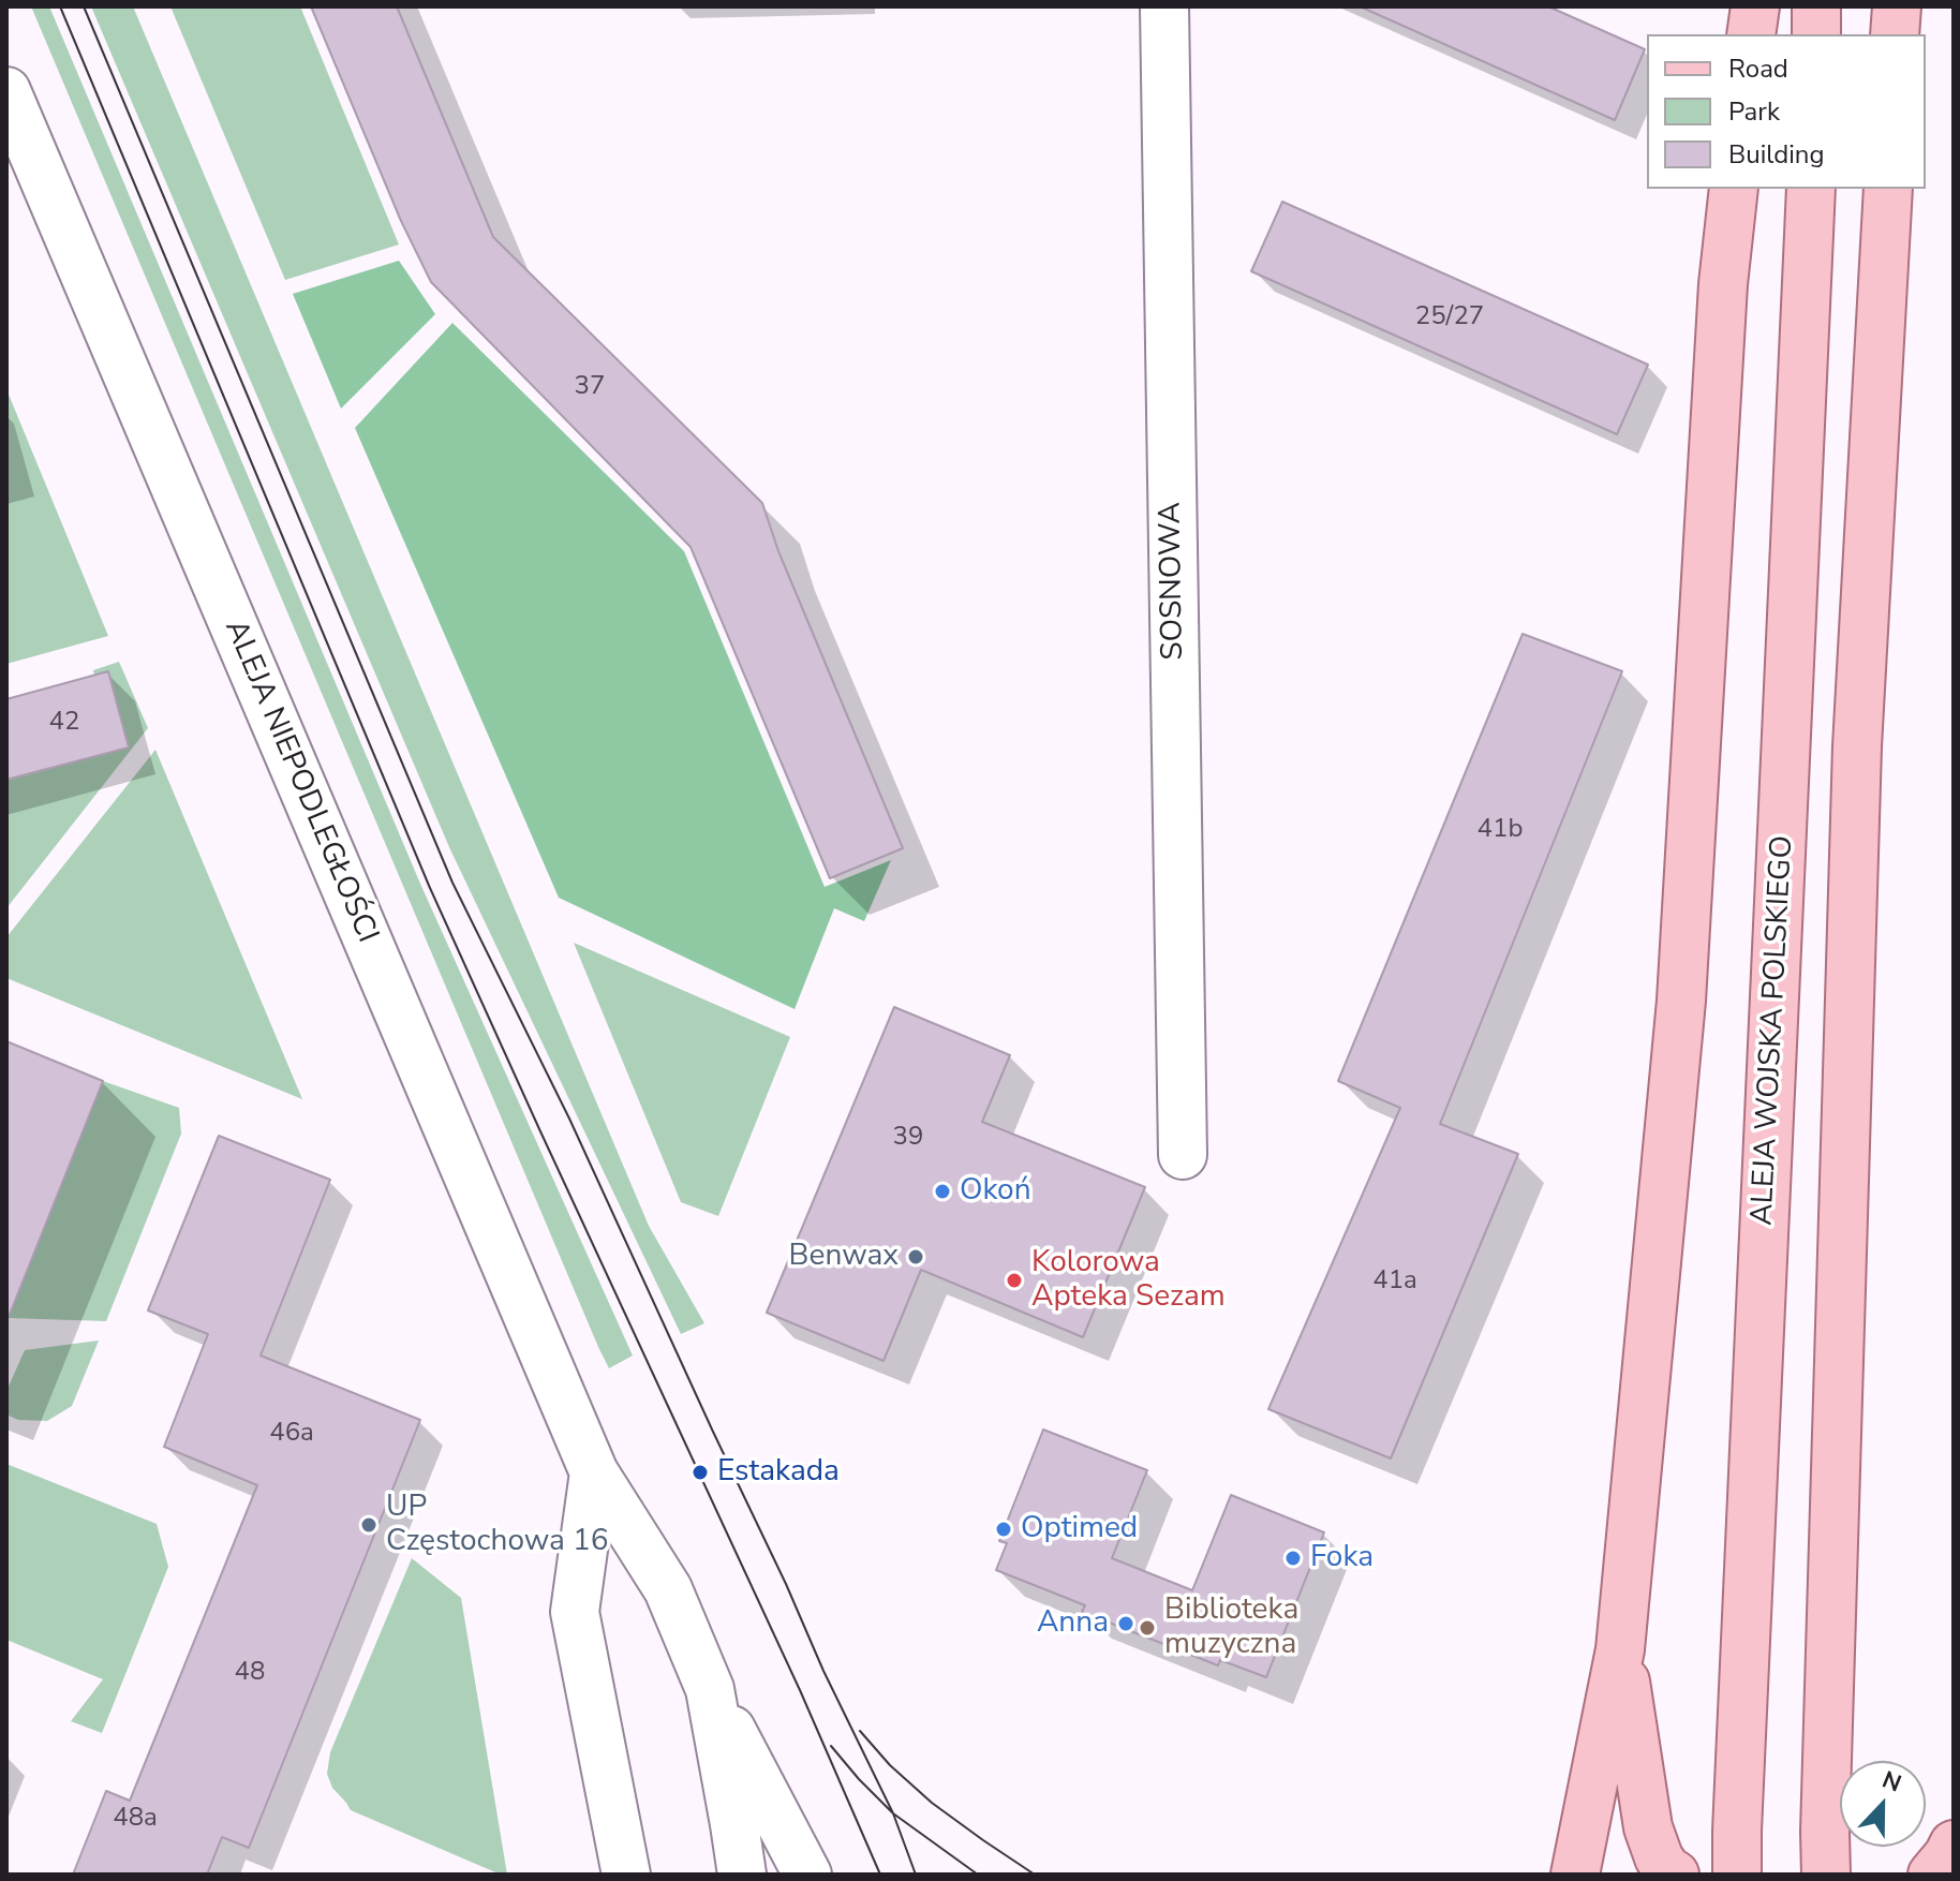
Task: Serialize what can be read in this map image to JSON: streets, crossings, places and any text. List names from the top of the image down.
{
  "streets": {
    "main road": ["ALEJA WOJSKA POLSKIEGO"],
    "street": ["SOSNOWA", "ALEJA NIEPODLEGŁOŚCI"]
  },
  "places": [
    "Okoń",
    "Benwax",
    "Kolorowa Apteka Sezam",
    "Estakada",
    "UP Częstochowa 16",
    "Optimed",
    "Foka",
    "Anna",
    "Biblioteka muzyczna"
  ],
  "house_numbers": [
    "25/27",
    "37",
    "42",
    "41b",
    "39",
    "41a",
    "46a",
    "48",
    "48a"
  ],
  "legend": ["Road", "Park", "Building"],
  "north": "top"
}
